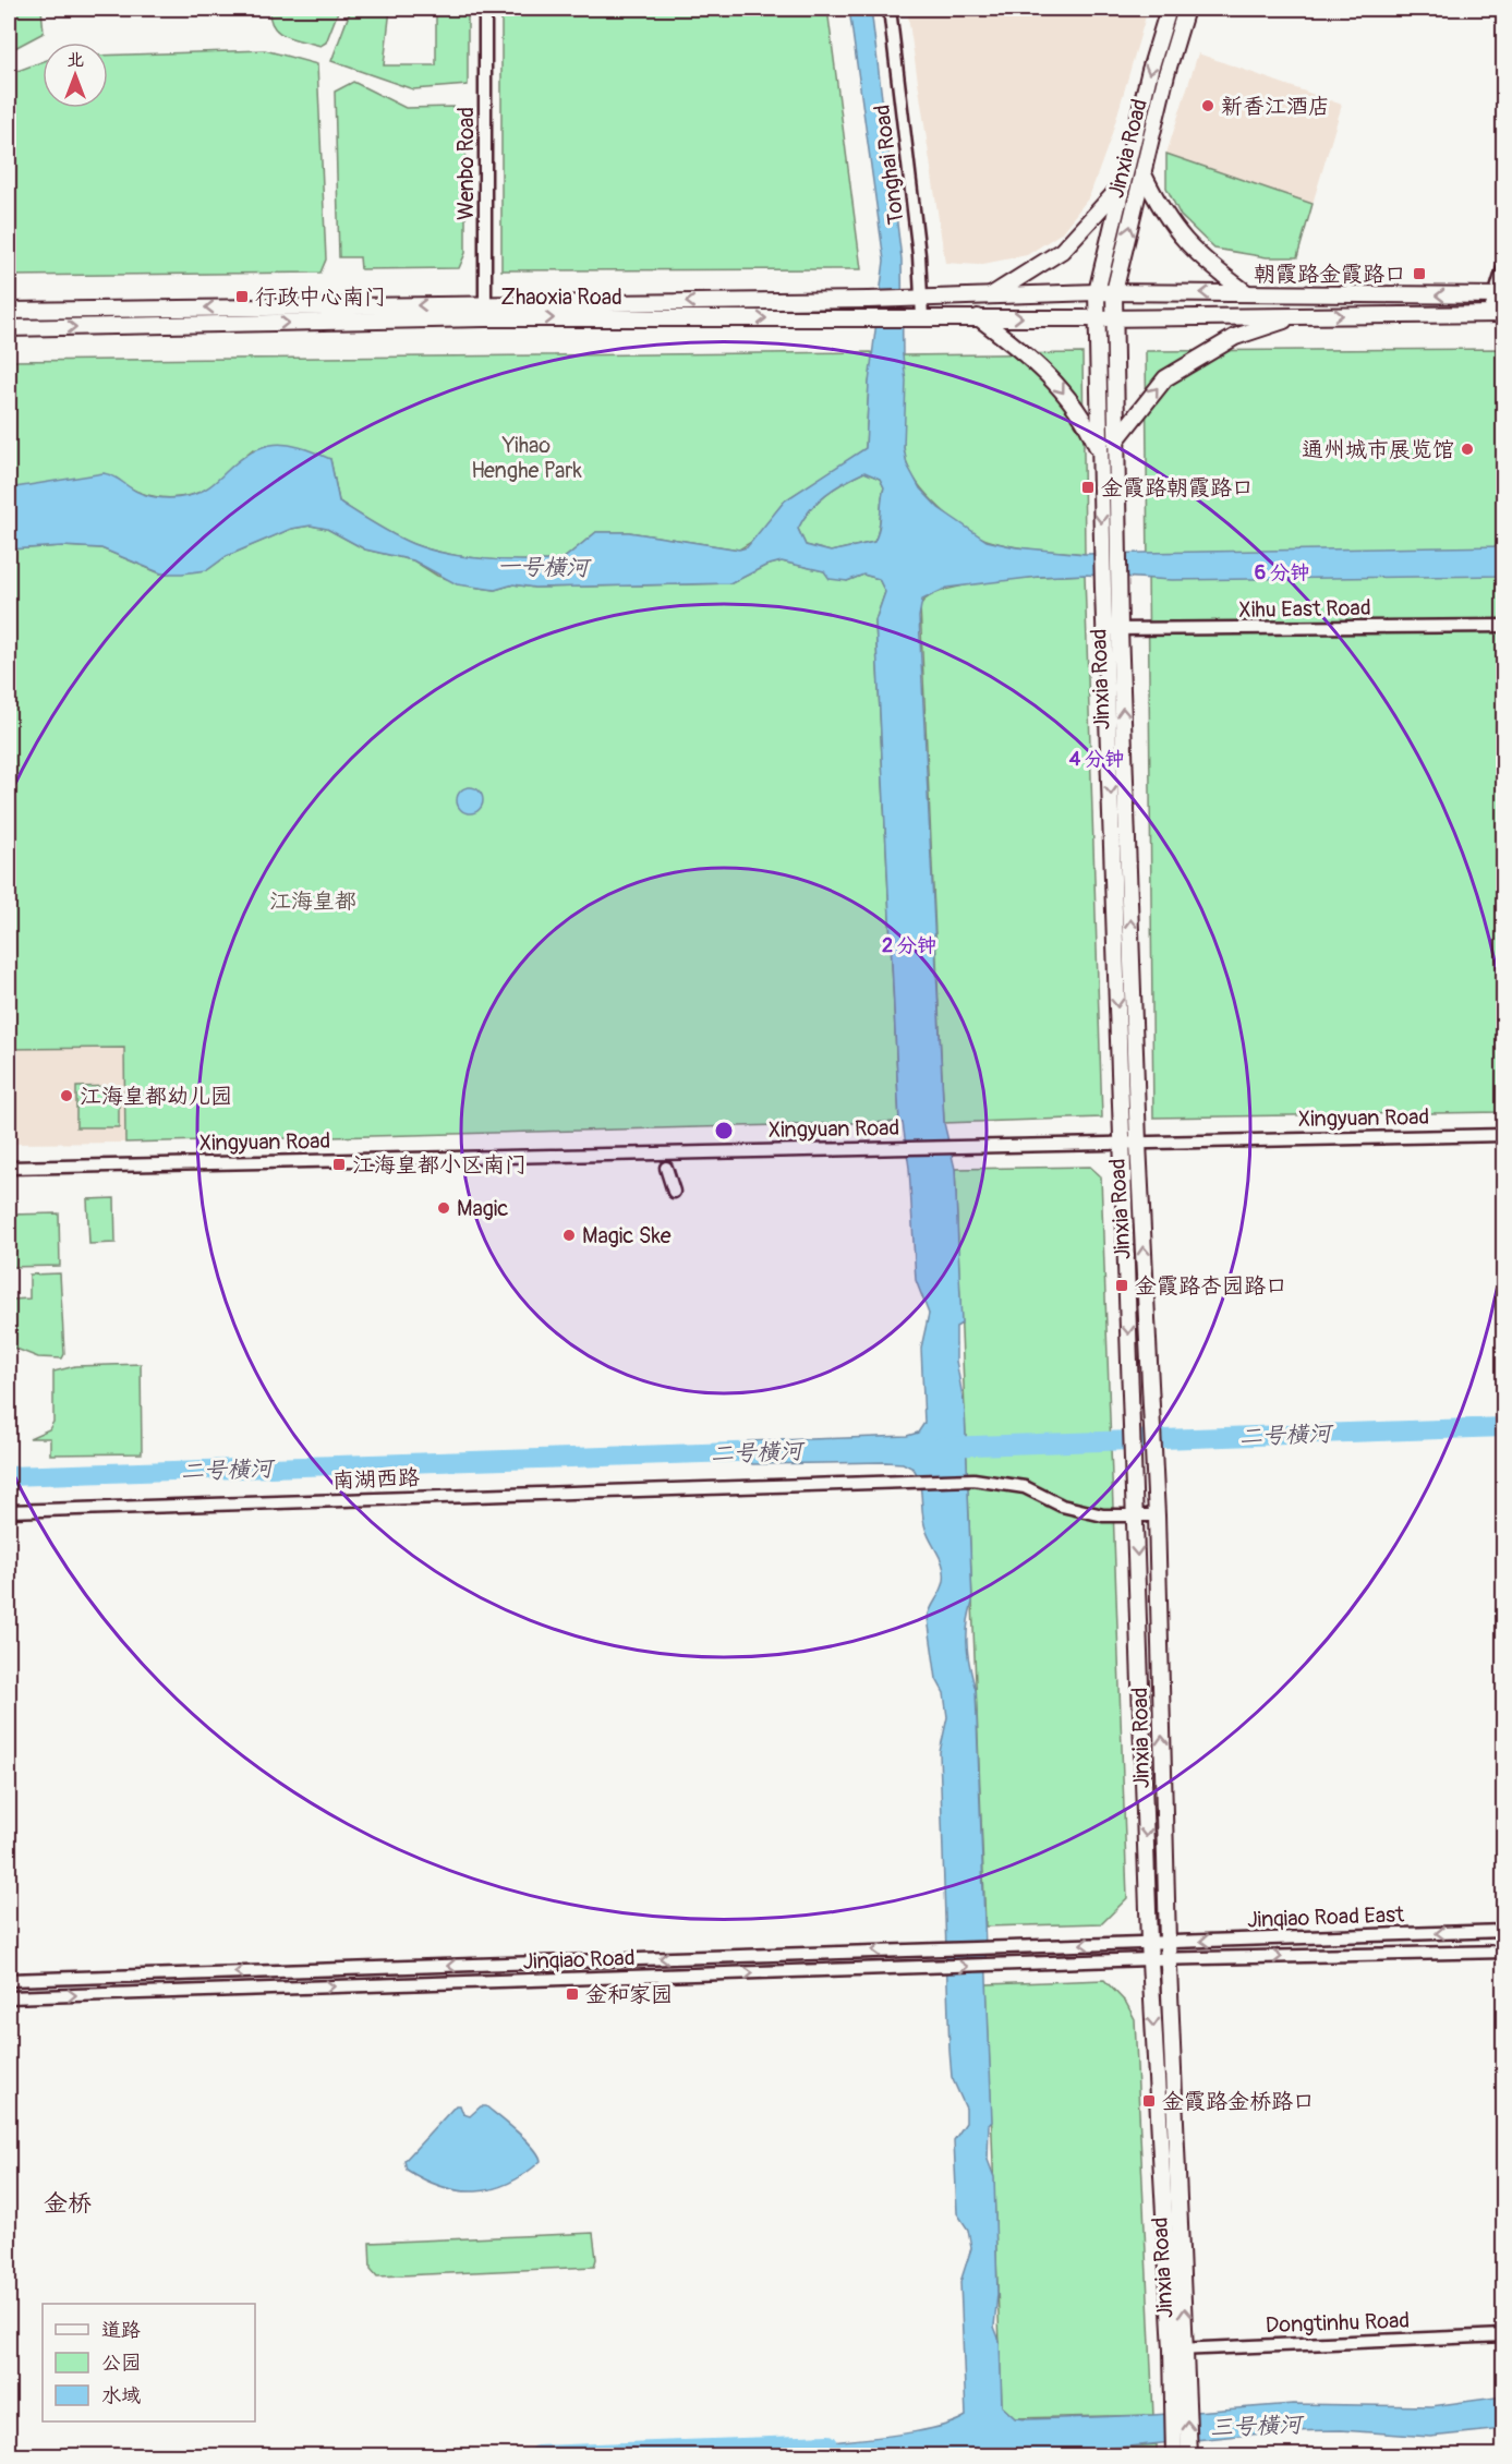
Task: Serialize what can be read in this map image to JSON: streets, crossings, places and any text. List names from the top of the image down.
{
  "streets": {
    "main road": ["Jinxia Road", "Zhaoxia Road"],
    "street": [
      "Wenbo Road",
      "Tonghai Road",
      "Xihu East Road",
      "Xingyuan Road",
      "南湖西路",
      "Jinqiao Road East",
      "Jinqiao Road",
      "Dongtinhu Road"
    ]
  },
  "crossings": [
    ["Jinxia Road", "Zhaoxia Road"],
    ["Jinxia Road", "Xihu East Road"],
    ["Jinxia Road", "Xingyuan Road"],
    ["Jinxia Road", "南湖西路"],
    ["Jinxia Road", "Jinqiao Road East"],
    ["Jinxia Road", "Jinqiao Road"],
    ["Jinxia Road", "Dongtinhu Road"],
    ["Wenbo Road", "Zhaoxia Road"],
    ["Tonghai Road", "Zhaoxia Road"],
    ["Jinqiao Road East", "Jinqiao Road"]
  ],
  "districts": ["金桥"],
  "water": ["一号横河", "二号横河", "三号横河"],
  "parks": ["Yihao Henghe Park", "江海皇都"],
  "places": {
    "other": [
      "新香江酒店",
      "通州城市展览馆",
      "江海皇都幼儿园",
      "Magic",
      "Magic Ske"
    ],
    "transit": [
      "朝霞路金霞路口",
      "行政中心南门",
      "金霞路朝霞路口",
      "江海皇都小区南门",
      "金霞路杏园路口",
      "金和家园",
      "金霞路金桥路口"
    ]
  },
  "legend": ["道路", "公园", "水域"],
  "north": "top",
  "rings": ["6 分钟", "4 分钟", "2 分钟"]
}
